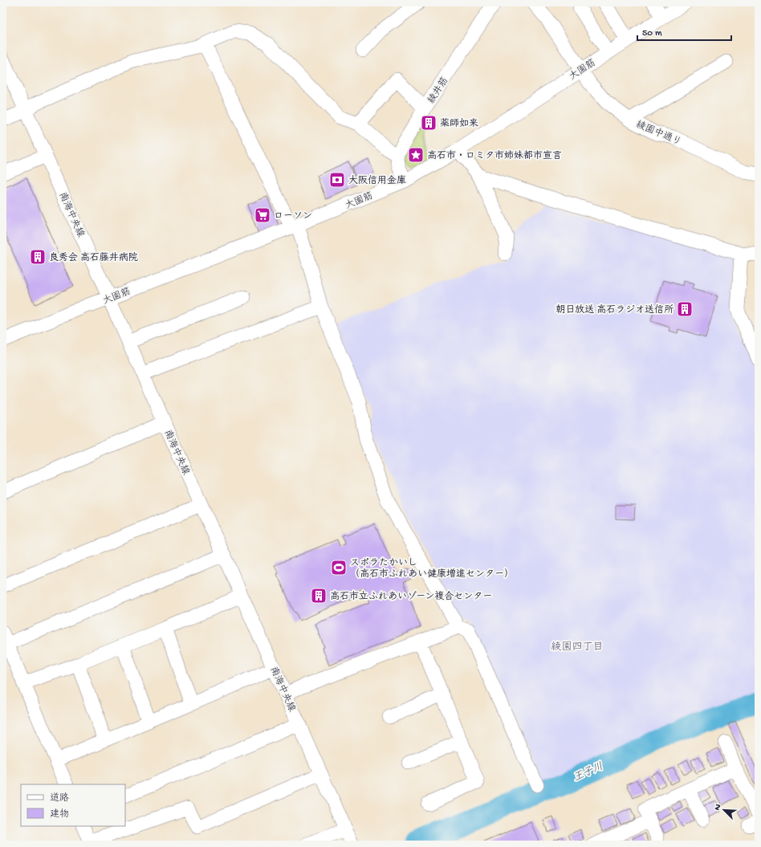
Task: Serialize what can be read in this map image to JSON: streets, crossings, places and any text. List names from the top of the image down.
{
  "streets": {
    "street": [
      "大園筋",
      "綾井筋",
      "綾園中通り",
      "南海中央線"
    ]
  },
  "crossings": [
    ["大園筋", "綾園中通り"],
    ["大園筋", "南海中央線"]
  ],
  "districts": ["綾園四丁目"],
  "water": ["王子川"],
  "places": {
    "building": [
      "薬師如来",
      "良秀会 高石藤井病院",
      "朝日放送 高石ラジオ送信所",
      "高石市立ふれあいゾーン複合センター"
    ],
    "place": ["高石市・ロミタ市姉妹都市宣言"],
    "bank": ["大阪信用金庫"],
    "supermarket": ["ローソン"],
    "sports": ["スポラたかいし （高石市ふれあい健康増進センター）"]
  },
  "legend": ["道路", "建物"],
  "scale_bar": "50 m",
  "north": "top left"
}
